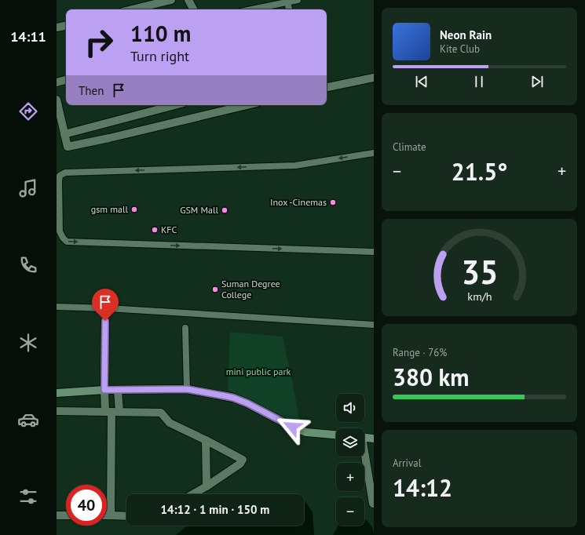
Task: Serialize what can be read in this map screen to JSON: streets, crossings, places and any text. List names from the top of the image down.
{
  "parks": ["mini public park"],
  "places": [
    "Inox -Cinemas",
    "gsm mall",
    "GSM Mall",
    "KFC",
    "Suman Degree College"
  ],
  "page": {
    "tabs": "14:11",
    "turn": ["110 m", "Turn right"],
    "song": ["Neon Rain", "Kite Club"],
    "then": "Then",
    "tile": [
      "Climate",
      ["Range · 76%", "380 km"],
      ["Arrival", "14:12"]
    ],
    "heat": ["−", "21.5°", "+"],
    "map_buttons": ["+", "−"],
    "limit": "40",
    "trip": "14:12 · 1 min · 150 m",
    "gauge": ["35", "km/h"]
  }
}
